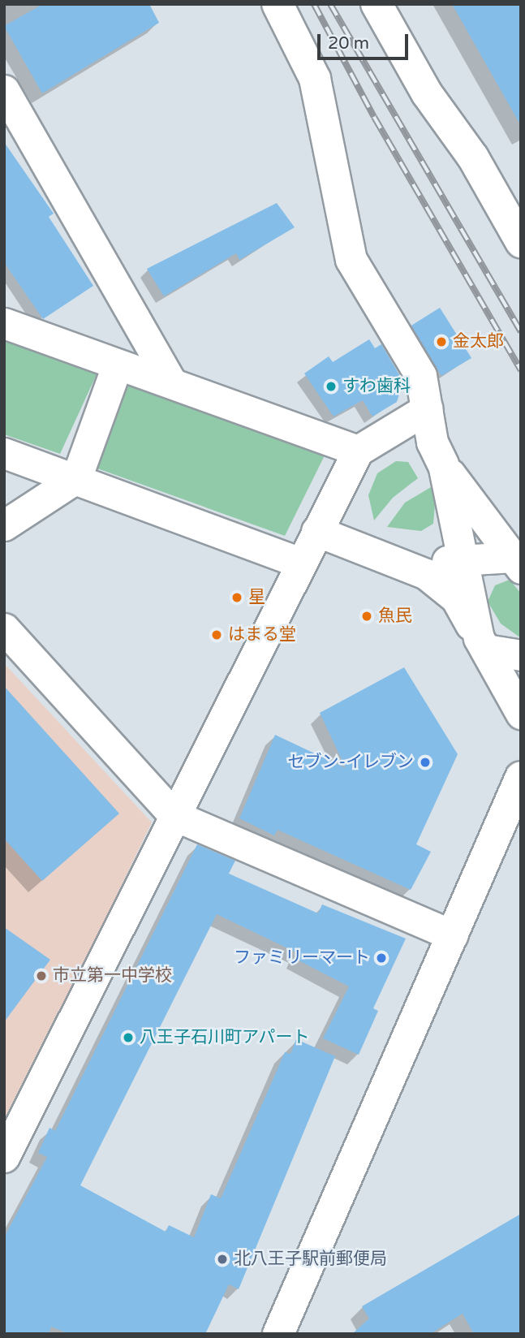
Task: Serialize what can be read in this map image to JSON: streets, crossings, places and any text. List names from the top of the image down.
{
  "places": [
    "金太郎",
    "すわ歯科",
    "星",
    "魚民",
    "はまる堂",
    "セブン-イレブン",
    "ファミリーマート",
    "市立第一中学校",
    "八王子石川町アパート",
    "北八王子駅前郵便局"
  ],
  "scale_bar": "20 m"
}
